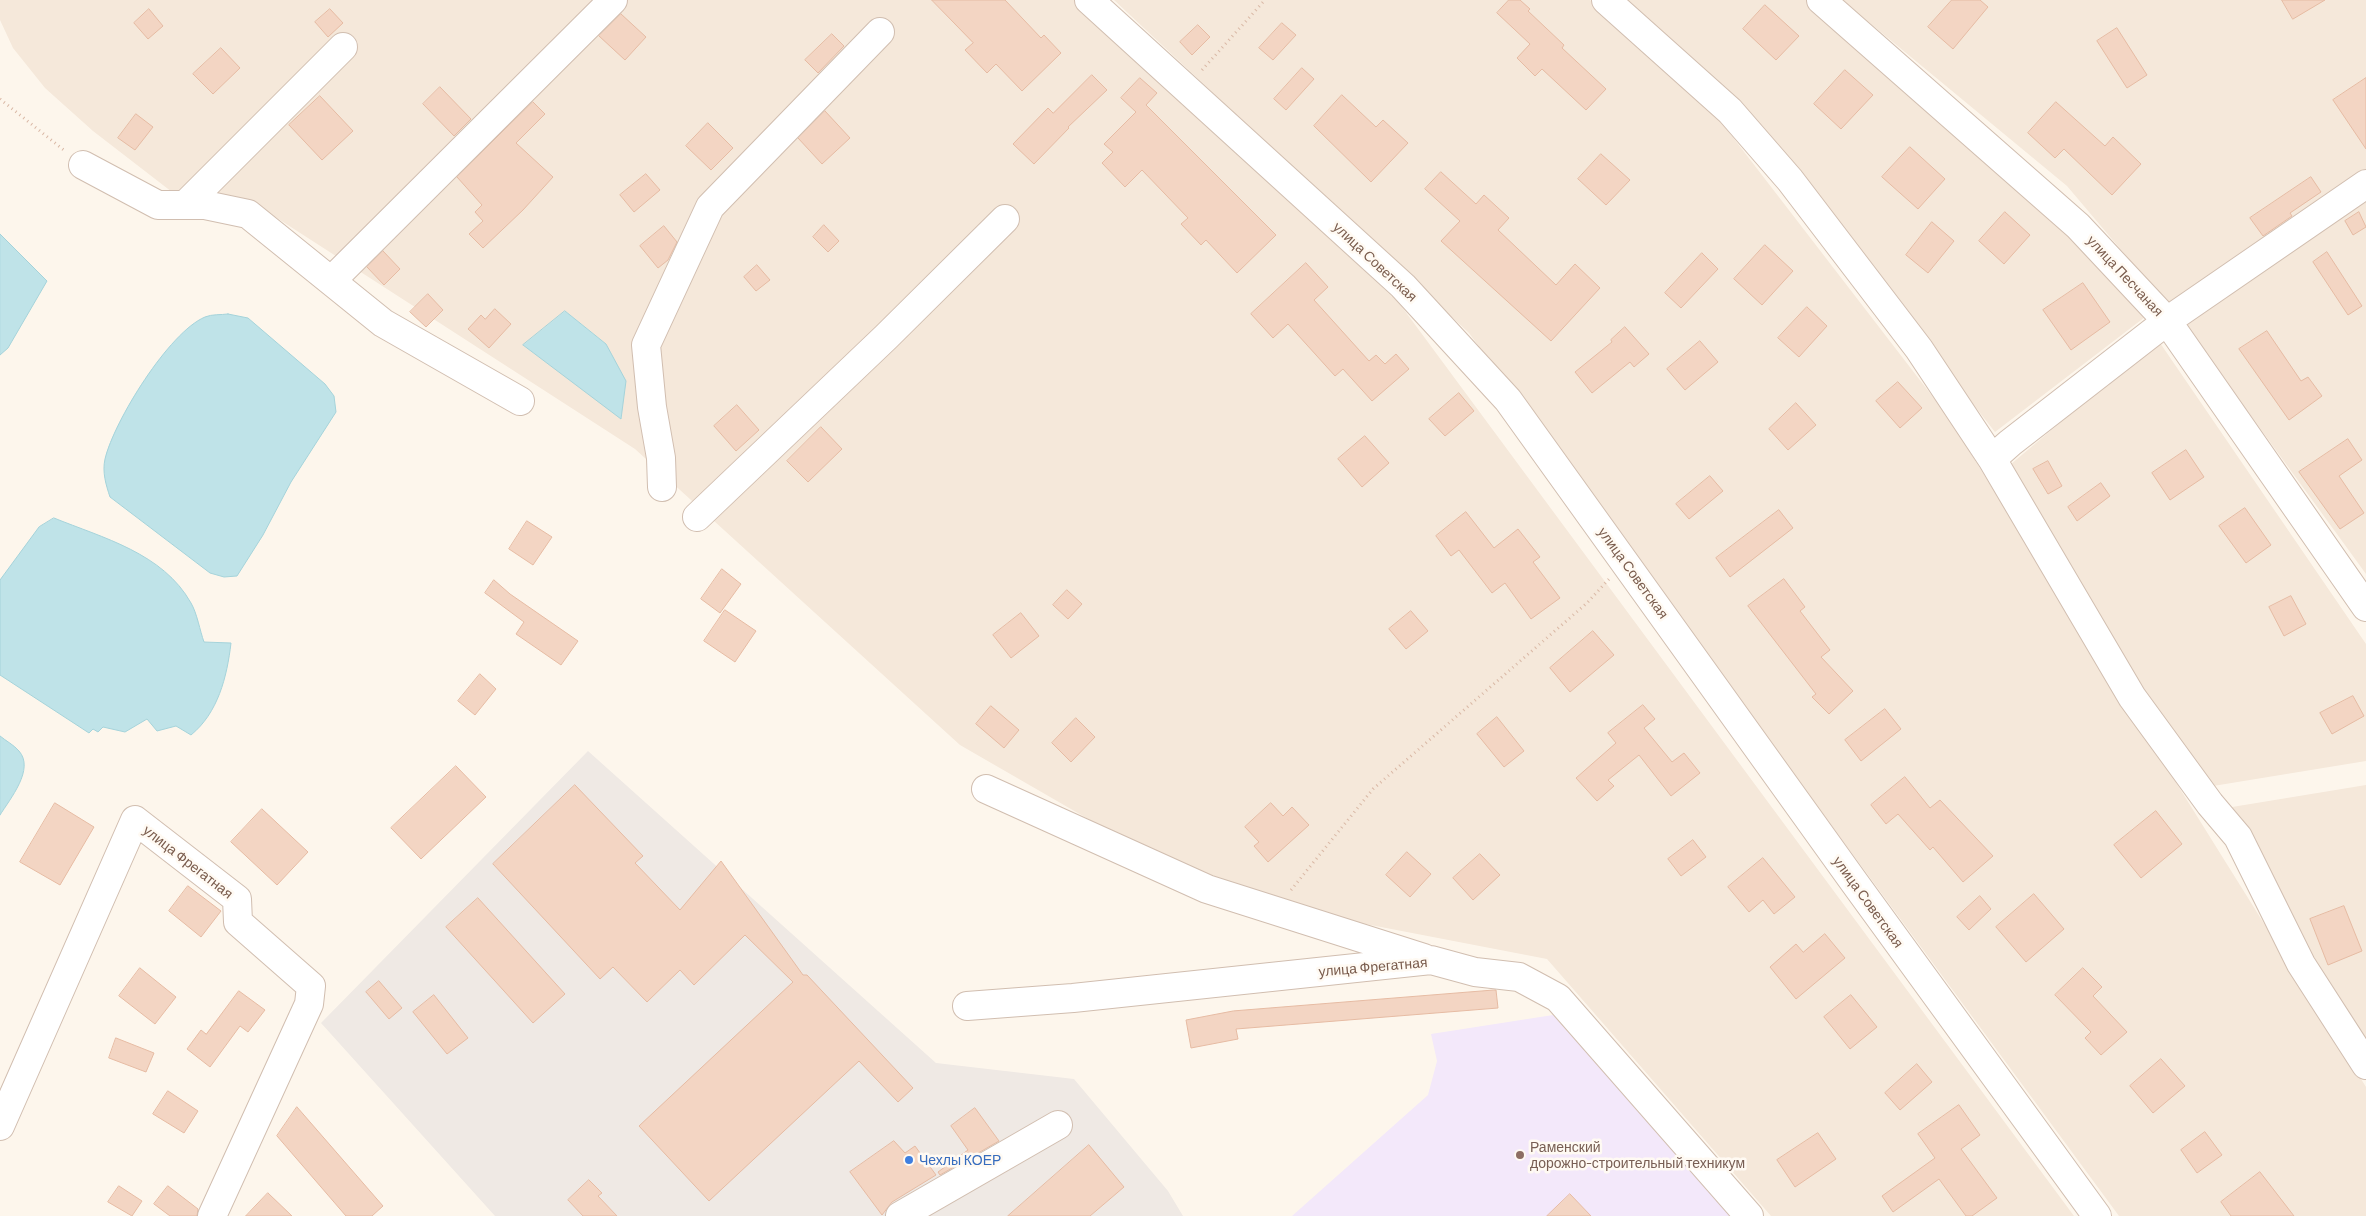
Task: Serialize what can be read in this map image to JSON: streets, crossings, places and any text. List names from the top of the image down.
{
  "streets": {
    "street": ["улица Советская", "улица Песчаная", "улица Фрегатная"]
  },
  "places": ["Раменский дорожно-строительный техникум", "Чехлы КОЕР"]
}
